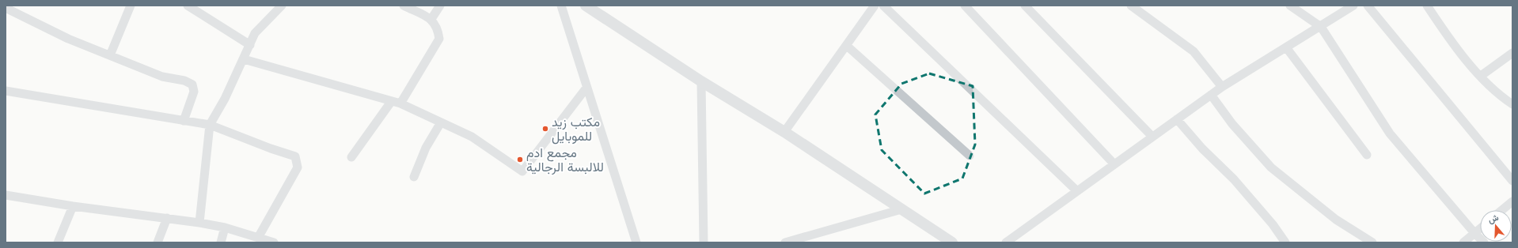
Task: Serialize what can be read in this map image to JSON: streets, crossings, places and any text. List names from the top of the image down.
{
  "places": ["مكتب زيد للموبايل", "مجمع ادم للالبسة الرجالية"],
  "north": "top"
}
